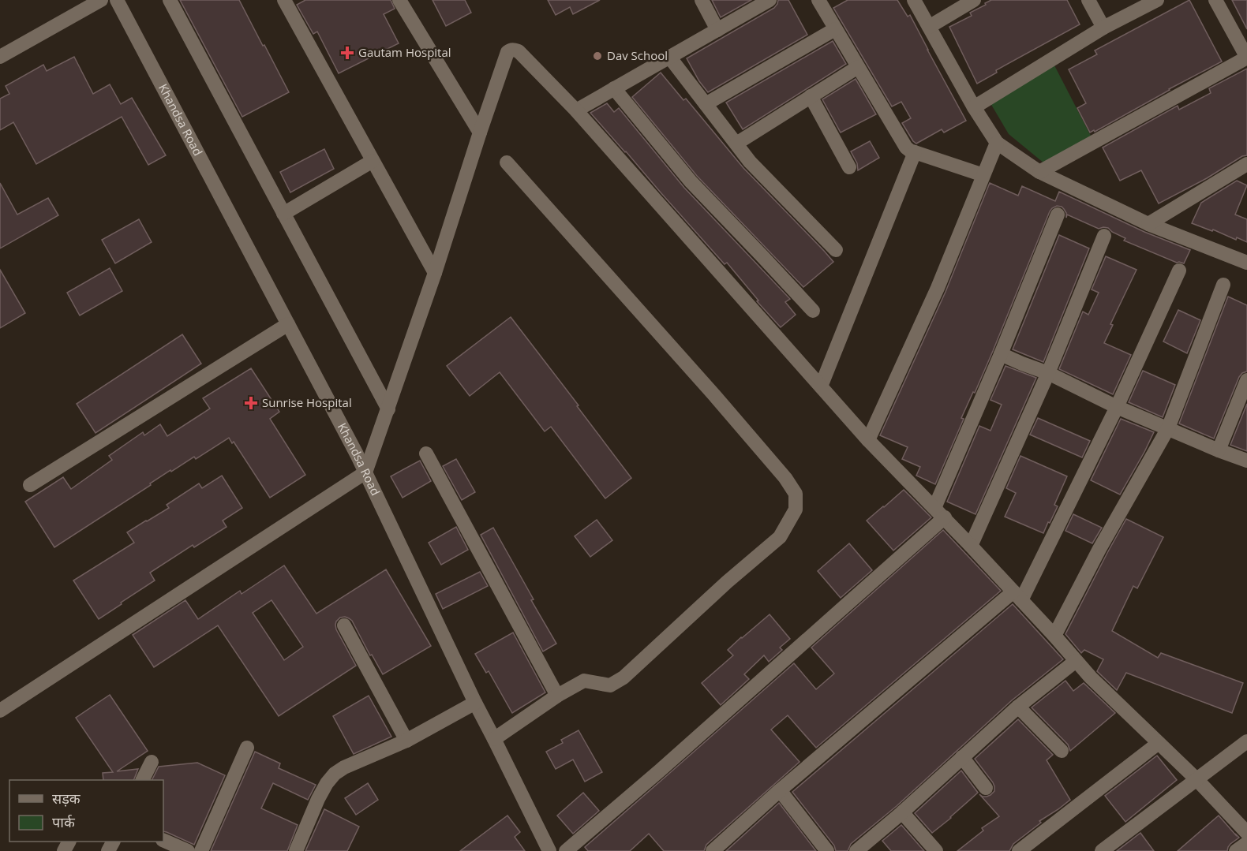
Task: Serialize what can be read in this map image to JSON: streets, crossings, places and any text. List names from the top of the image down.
{
  "streets": {
    "street": ["Khandsa Road"]
  },
  "places": {
    "health": ["Gautam Hospital", "Sunrise Hospital"],
    "other": ["Dav School"]
  },
  "legend": ["सड़क", "पार्क"]
}
